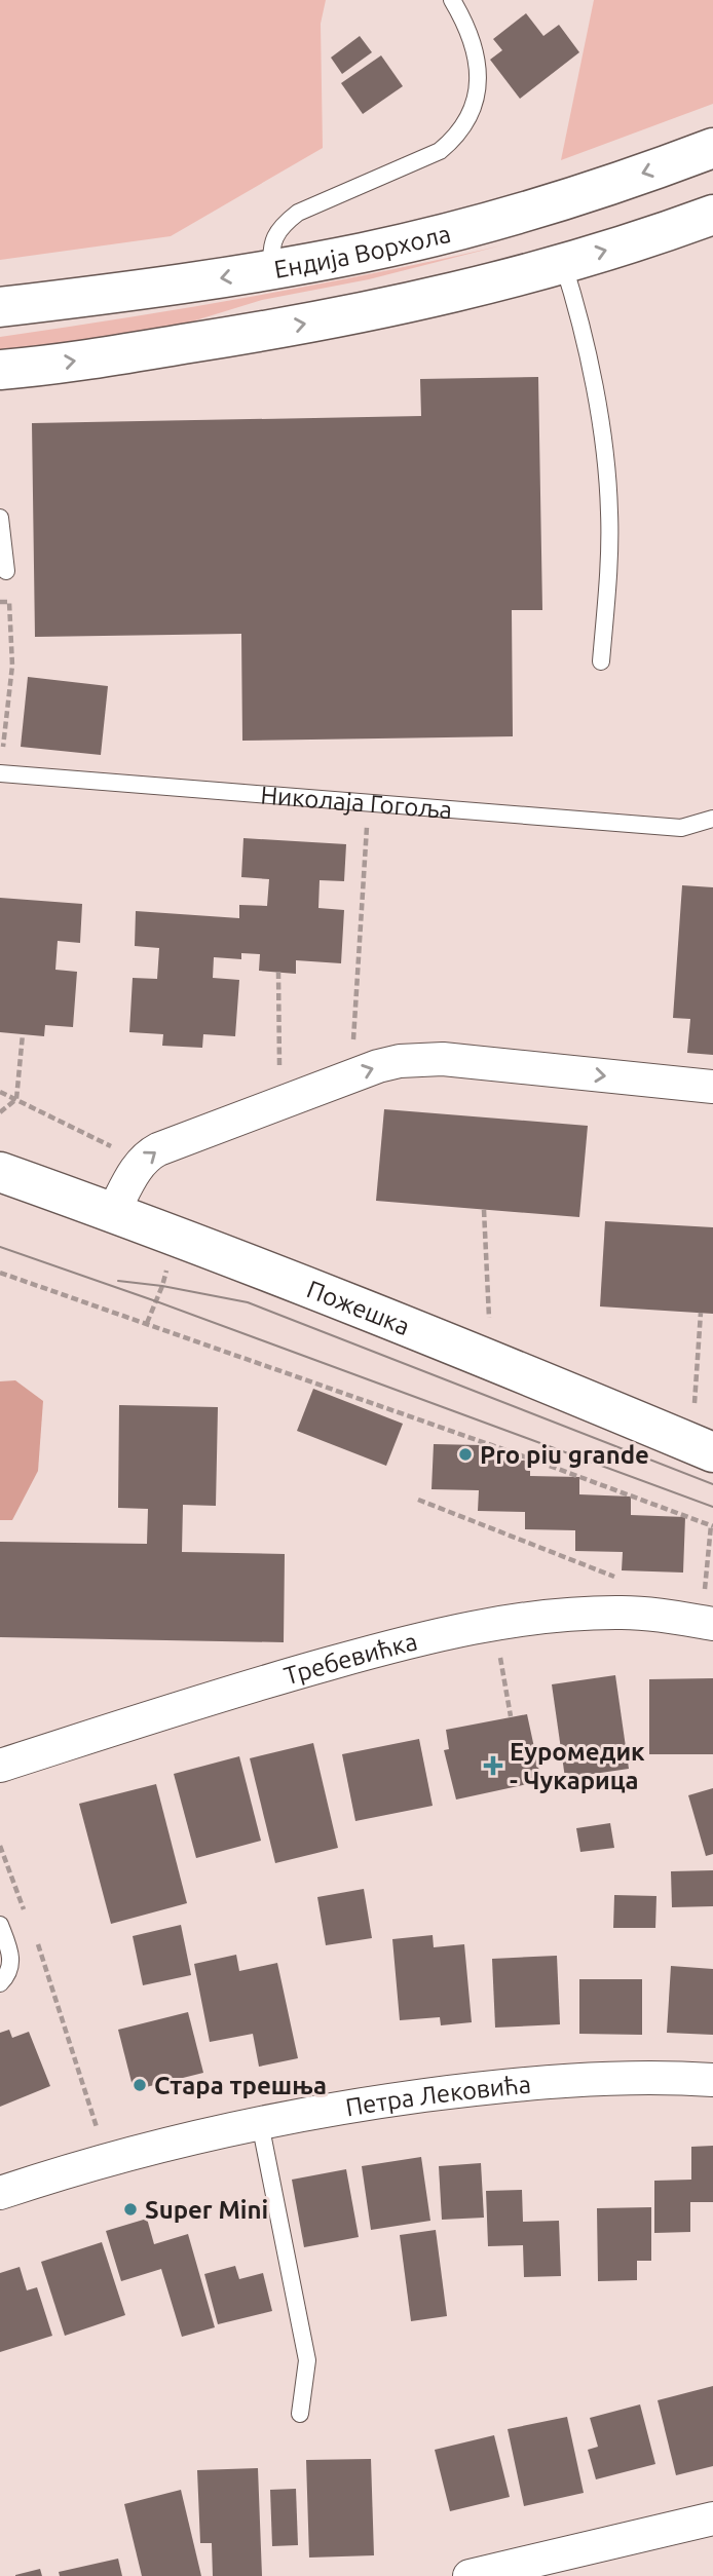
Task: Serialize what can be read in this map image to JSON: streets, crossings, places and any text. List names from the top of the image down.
{
  "streets": {
    "main road": ["Ендија Ворхола", "Пожешка"],
    "street": ["Требевићка", "Петра Лековића"],
    "lane": ["Николаја Гогоља"]
  },
  "places": {
    "other": ["Pro piu grande", "Стара трешња", "Super Mini"],
    "health": ["Еуромедик - Чукарица"]
  }
}
